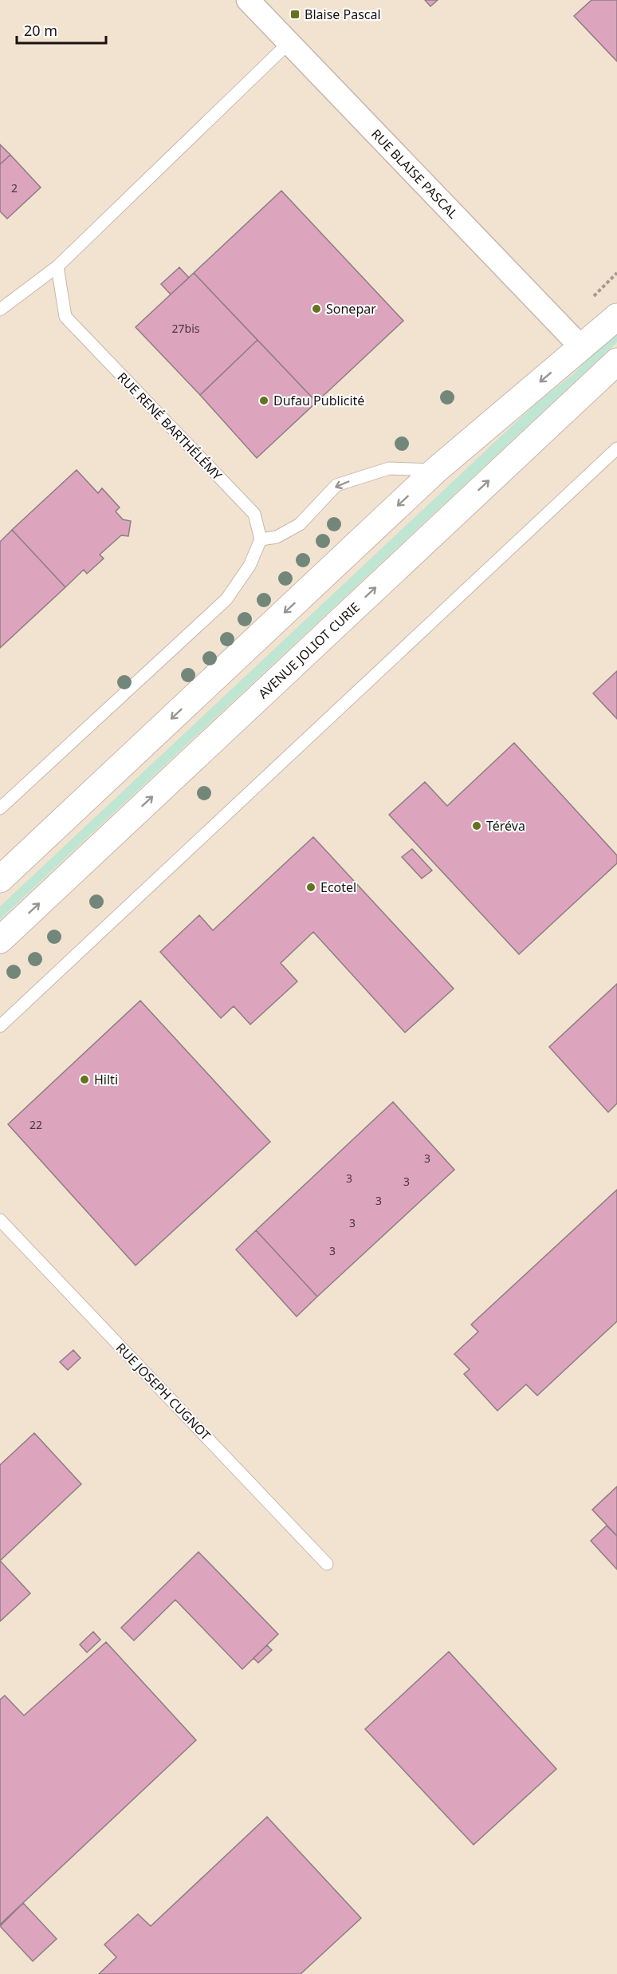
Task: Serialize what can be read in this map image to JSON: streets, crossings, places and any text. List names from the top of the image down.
{
  "streets": {
    "main road": ["AVENUE JOLIOT CURIE"],
    "street": ["RUE BLAISE PASCAL"],
    "lane": ["RUE RENÉ BARTHÉLÉMY", "RUE JOSEPH CUGNOT"]
  },
  "places": {
    "transit": ["Blaise Pascal"],
    "other": [
      "Sonepar",
      "Dufau Publicité",
      "Téréva",
      "Ecotel",
      "Hilti"
    ]
  },
  "house_numbers": [
    "2",
    "27bis",
    "22",
    "3",
    "3",
    "3",
    "3",
    "3",
    "3"
  ],
  "scale_bar": "20 m"
}
